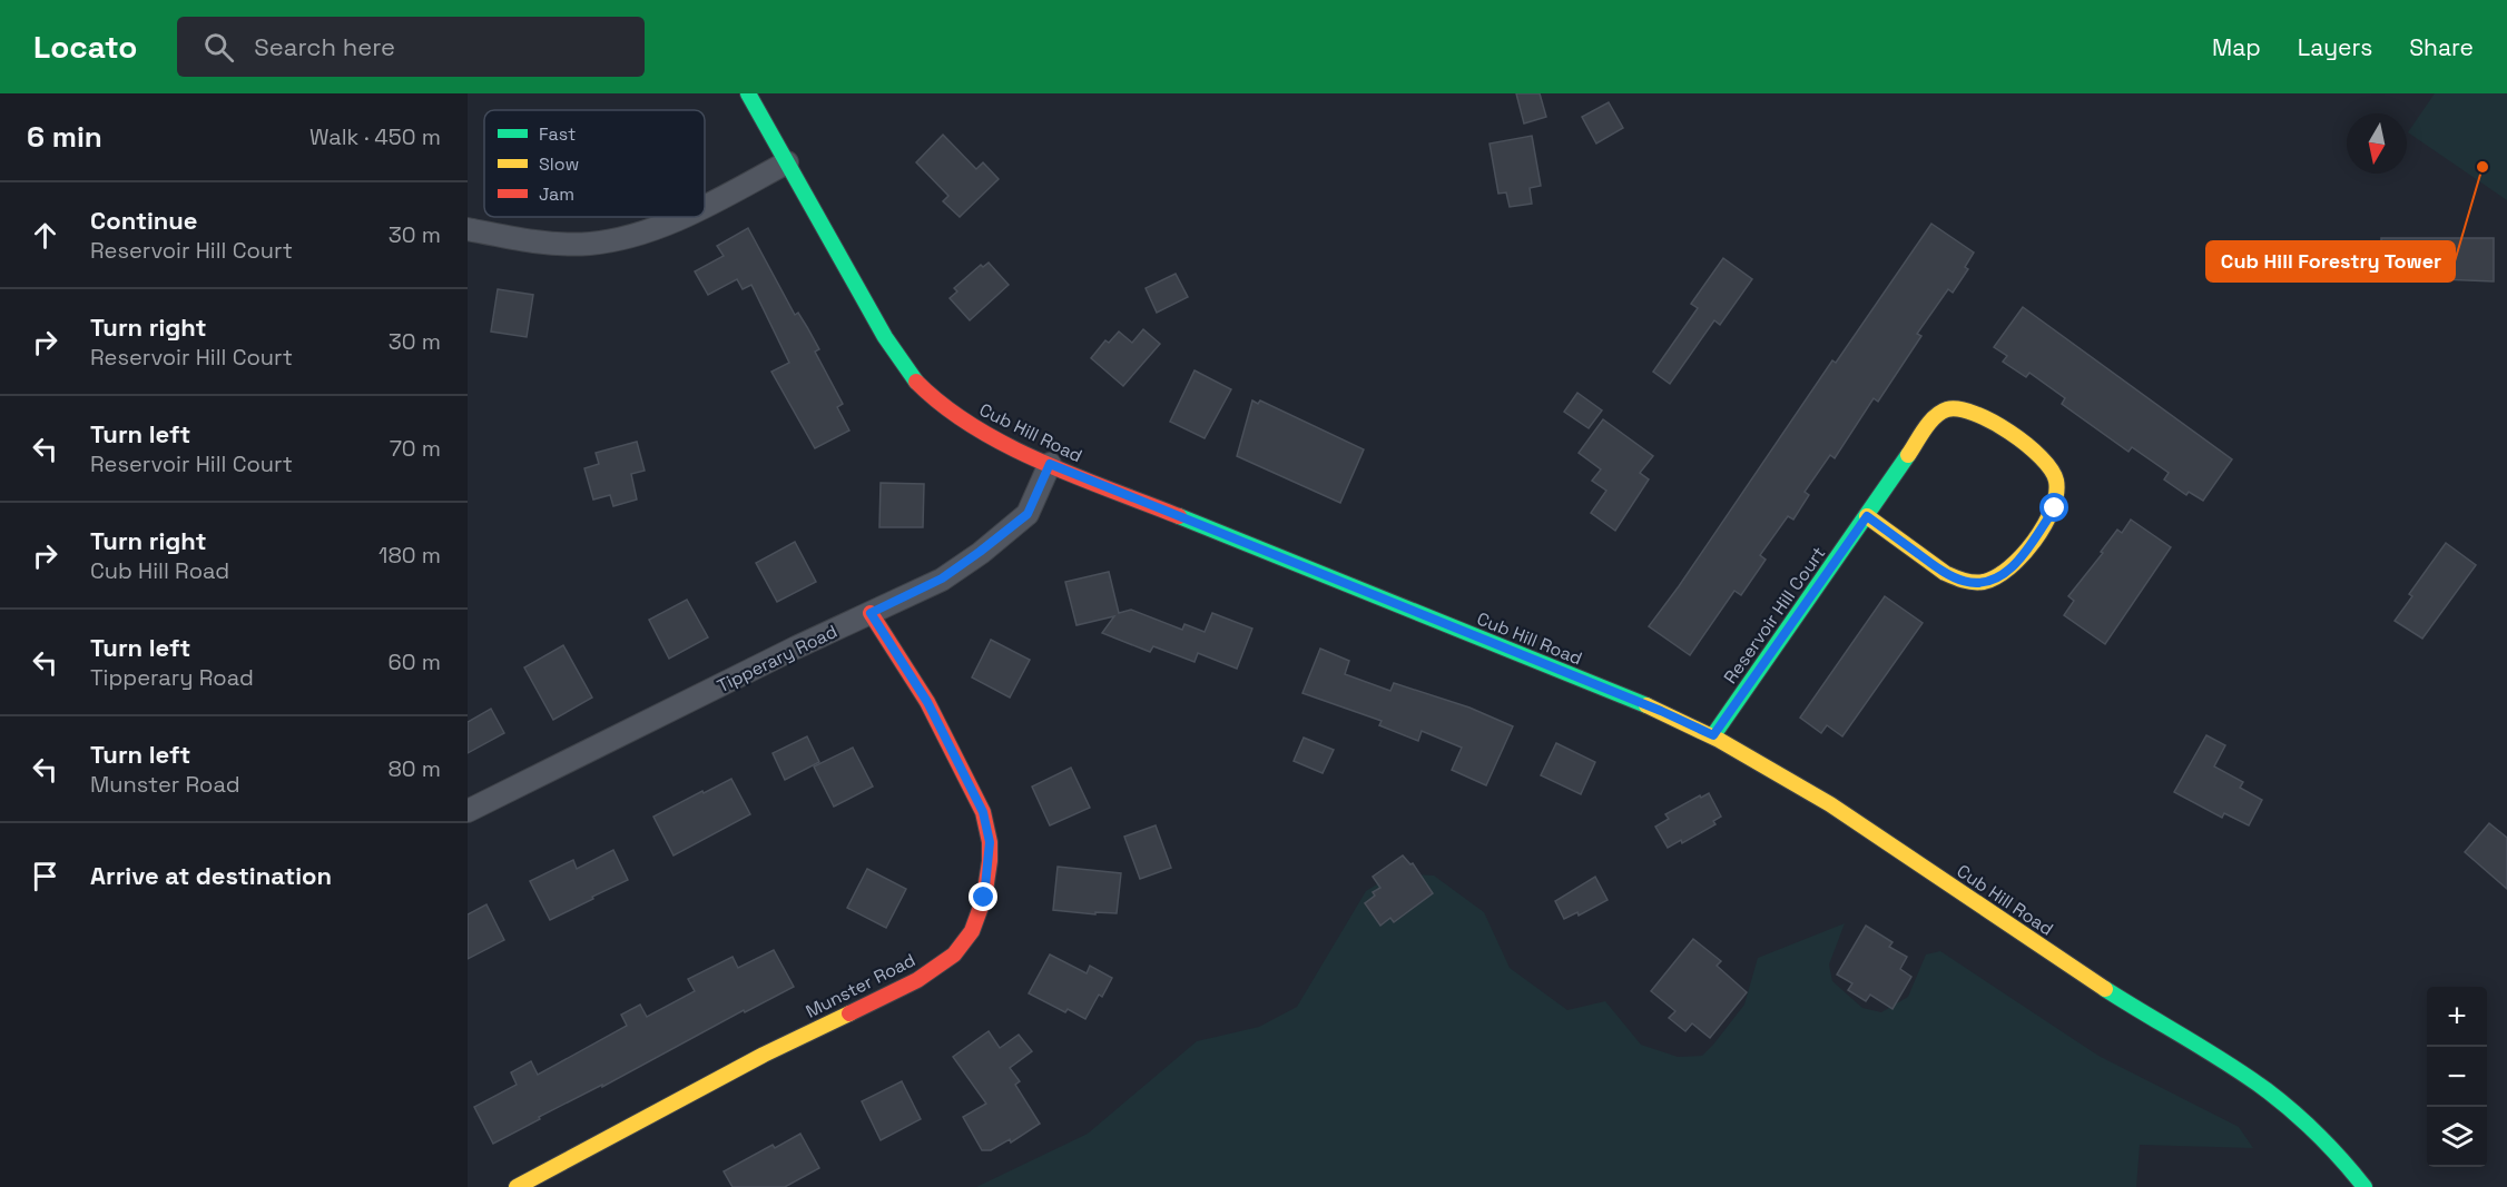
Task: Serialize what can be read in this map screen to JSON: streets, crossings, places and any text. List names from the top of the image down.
{
  "streets": {
    "street": [
      "Cub Hill Road",
      "Reservoir Hill Court",
      "Tipperary Road",
      "Munster Road"
    ]
  },
  "crossings": [
    ["Cub Hill Road", "Reservoir Hill Court"],
    ["Cub Hill Road", "Tipperary Road"],
    ["Tipperary Road", "Munster Road"]
  ],
  "places": ["Cub Hill Forestry Tower"],
  "legend": ["Fast", "Slow", "Jam"],
  "north": "bottom",
  "page": {
    "header": "Locato",
    "search": "Search here",
    "nav": ["Map", "Layers", "Share"],
    "heading": ["6 min", "Walk · 450 m"],
    "list": [
      ["Continue", "Reservoir Hill Court", "30 m"],
      ["Turn right", "Reservoir Hill Court", "30 m"],
      ["Turn left", "Reservoir Hill Court", "70 m"],
      ["Turn right", "Cub Hill Road", "180 m"],
      ["Turn left", "Tipperary Road", "60 m"],
      ["Turn left", "Munster Road", "80 m"],
      "Arrive at destination"
    ],
    "map_buttons": ["+", "−"]
  }
}
